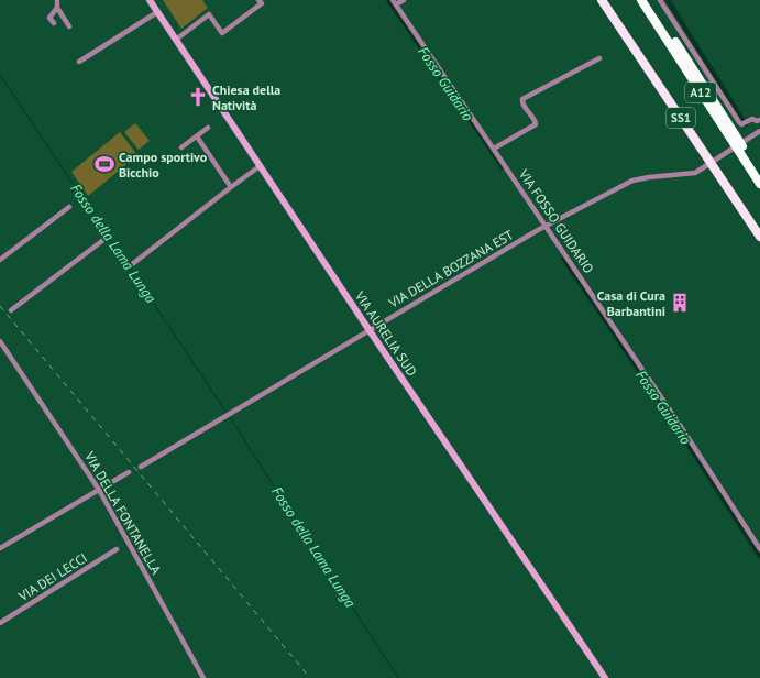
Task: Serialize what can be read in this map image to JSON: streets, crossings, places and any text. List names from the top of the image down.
{
  "streets": {
    "highway": ["A12", "SS1"],
    "main road": ["VIA AURELIA SUD"],
    "street": [
      "VIA FOSSO GUIDARIO",
      "VIA DELLA BOZZANA EST",
      "VIA DELLA FONTANELLA",
      "VIA DEI LECCI"
    ]
  },
  "crossings": [
    ["VIA FOSSO GUIDARIO", "VIA DELLA BOZZANA EST"],
    ["VIA DELLA BOZZANA EST", "VIA AURELIA SUD"]
  ],
  "water": ["Fosso Guidario", "Fosso della Lama Lunga"],
  "places": {
    "church": ["Chiesa della Natività"],
    "sports": ["Campo sportivo Bicchio"],
    "building": ["Casa di Cura Barbantini"]
  }
}
